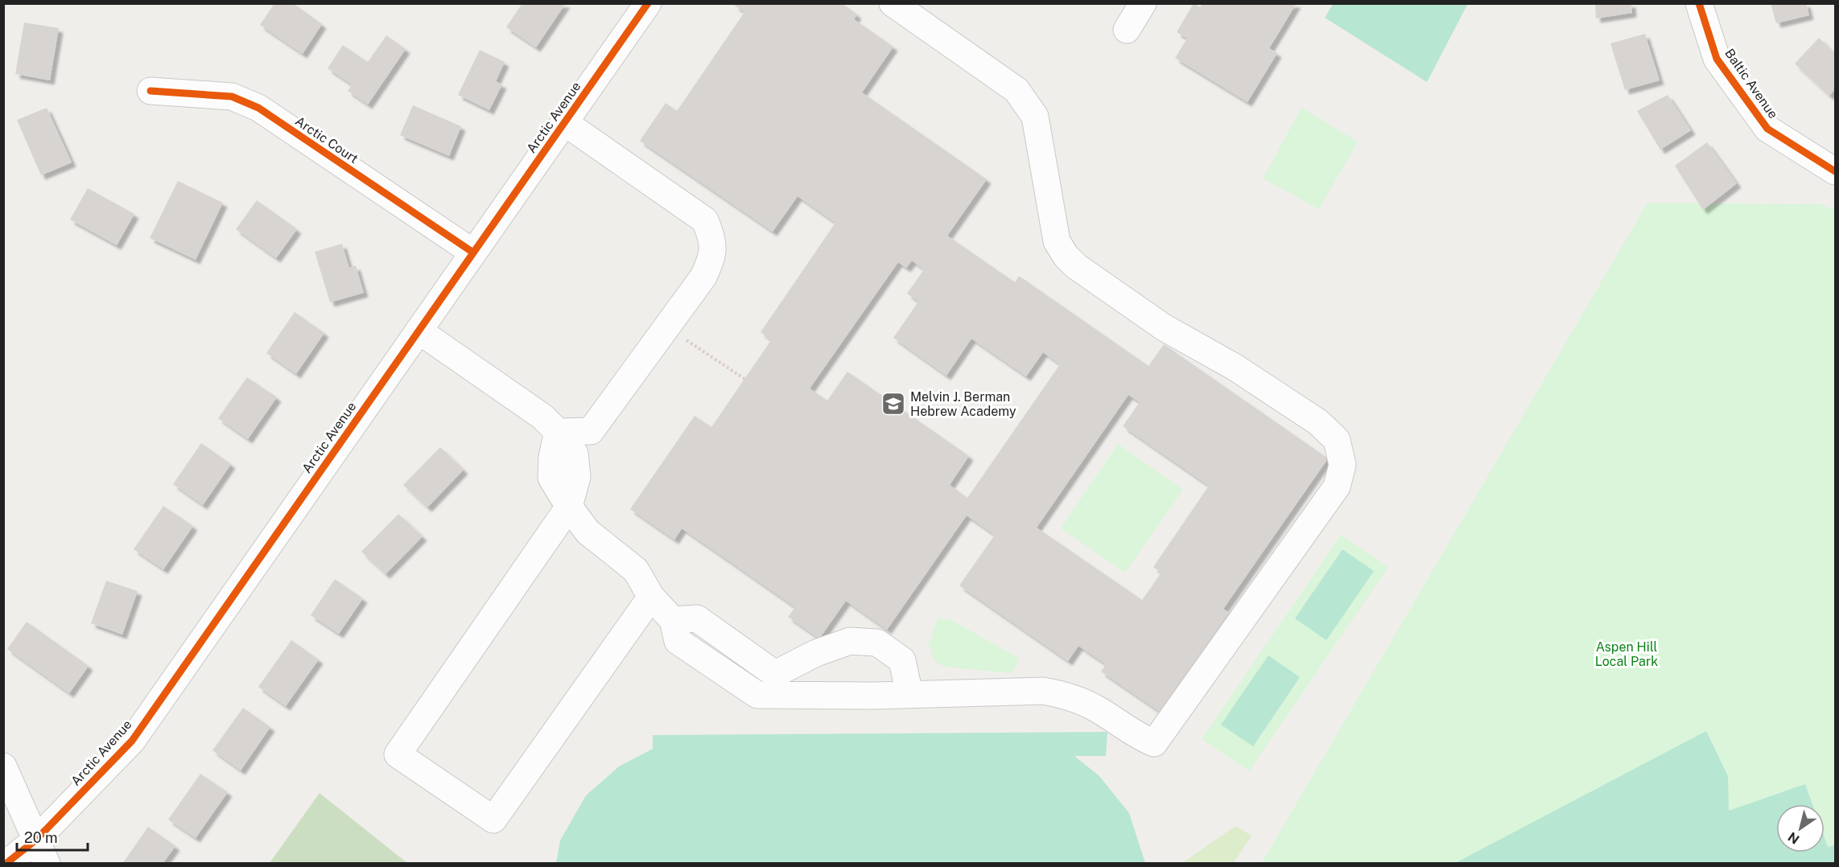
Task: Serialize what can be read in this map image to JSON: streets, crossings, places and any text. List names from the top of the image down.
{
  "streets": {
    "street": ["Baltic Avenue", "Arctic Avenue", "Arctic Court"]
  },
  "crossings": [
    ["Arctic Avenue", "Arctic Court"]
  ],
  "parks": ["Aspen Hill Local Park"],
  "places": {
    "school or university": ["Melvin J. Berman Hebrew Academy"]
  },
  "scale_bar": "20 m",
  "north": "bottom left"
}
